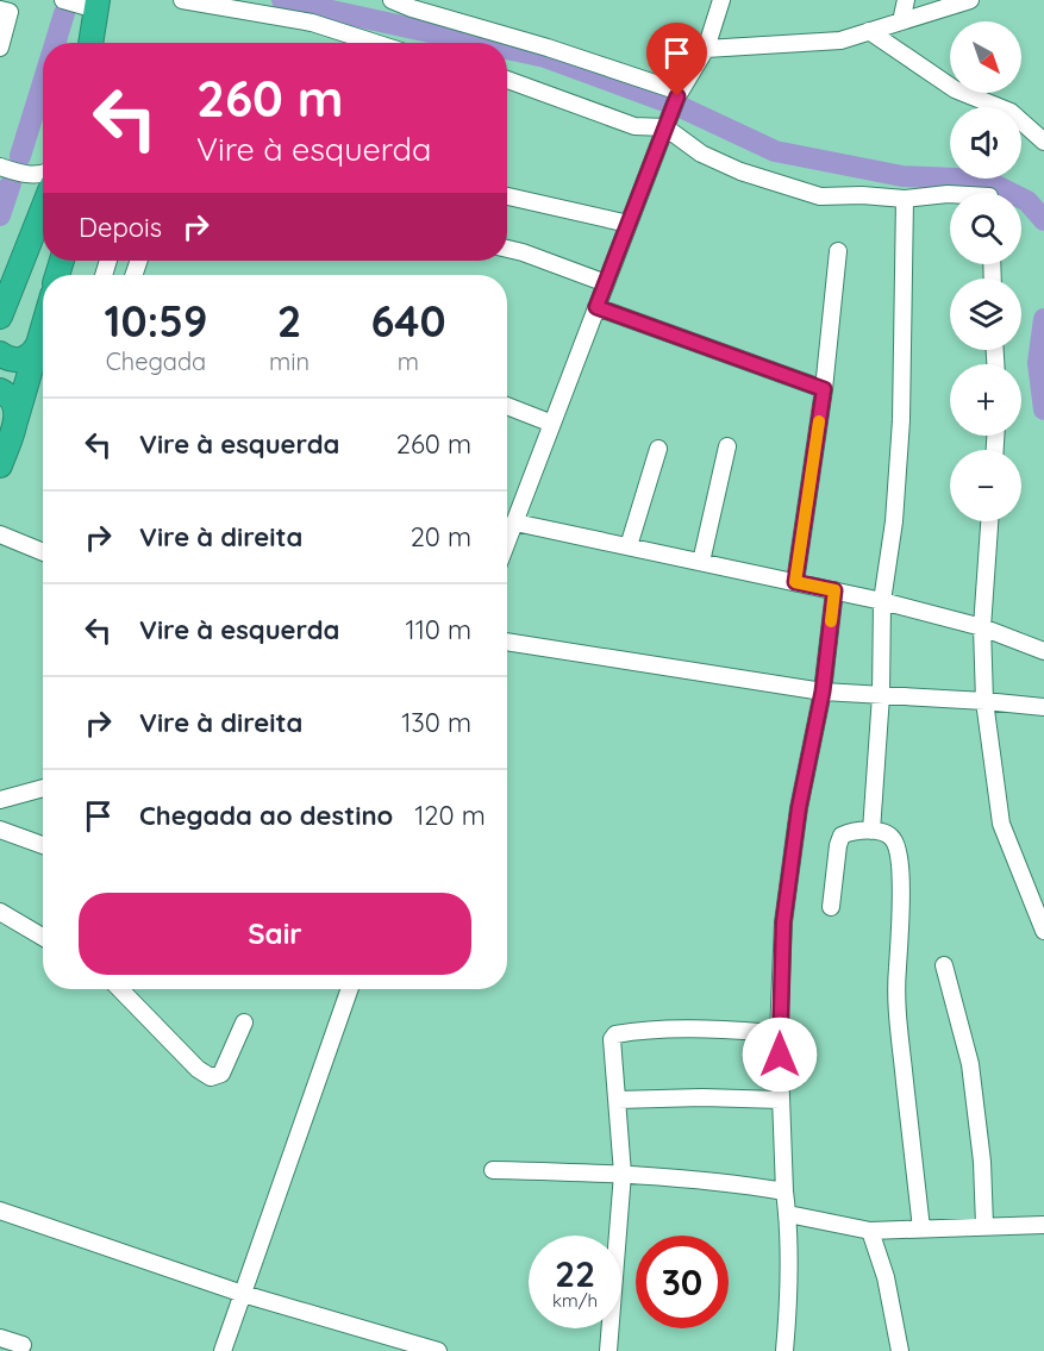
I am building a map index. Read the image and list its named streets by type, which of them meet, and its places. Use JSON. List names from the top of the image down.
{
  "north": "bottom right",
  "page": {
    "map_buttons": ["+", "−"],
    "turn": ["260 m", "Vire à esquerda"],
    "then": "Depois",
    "eta": [
      "10:59",
      "Chegada",
      "2",
      "min",
      "640",
      "m"
    ],
    "list": [
      {
        "name": "Vire à esquerda",
        "value": "260 m"
      },
      {
        "name": "Vire à direita",
        "value": "20 m"
      },
      {
        "name": "Vire à esquerda",
        "value": "110 m"
      },
      {
        "name": "Vire à direita",
        "value": "130 m"
      },
      {
        "name": "Chegada ao destino",
        "value": "120 m"
      }
    ],
    "buttons": "Sair",
    "speed": "22 km/h",
    "limit": "30"
  }
}
